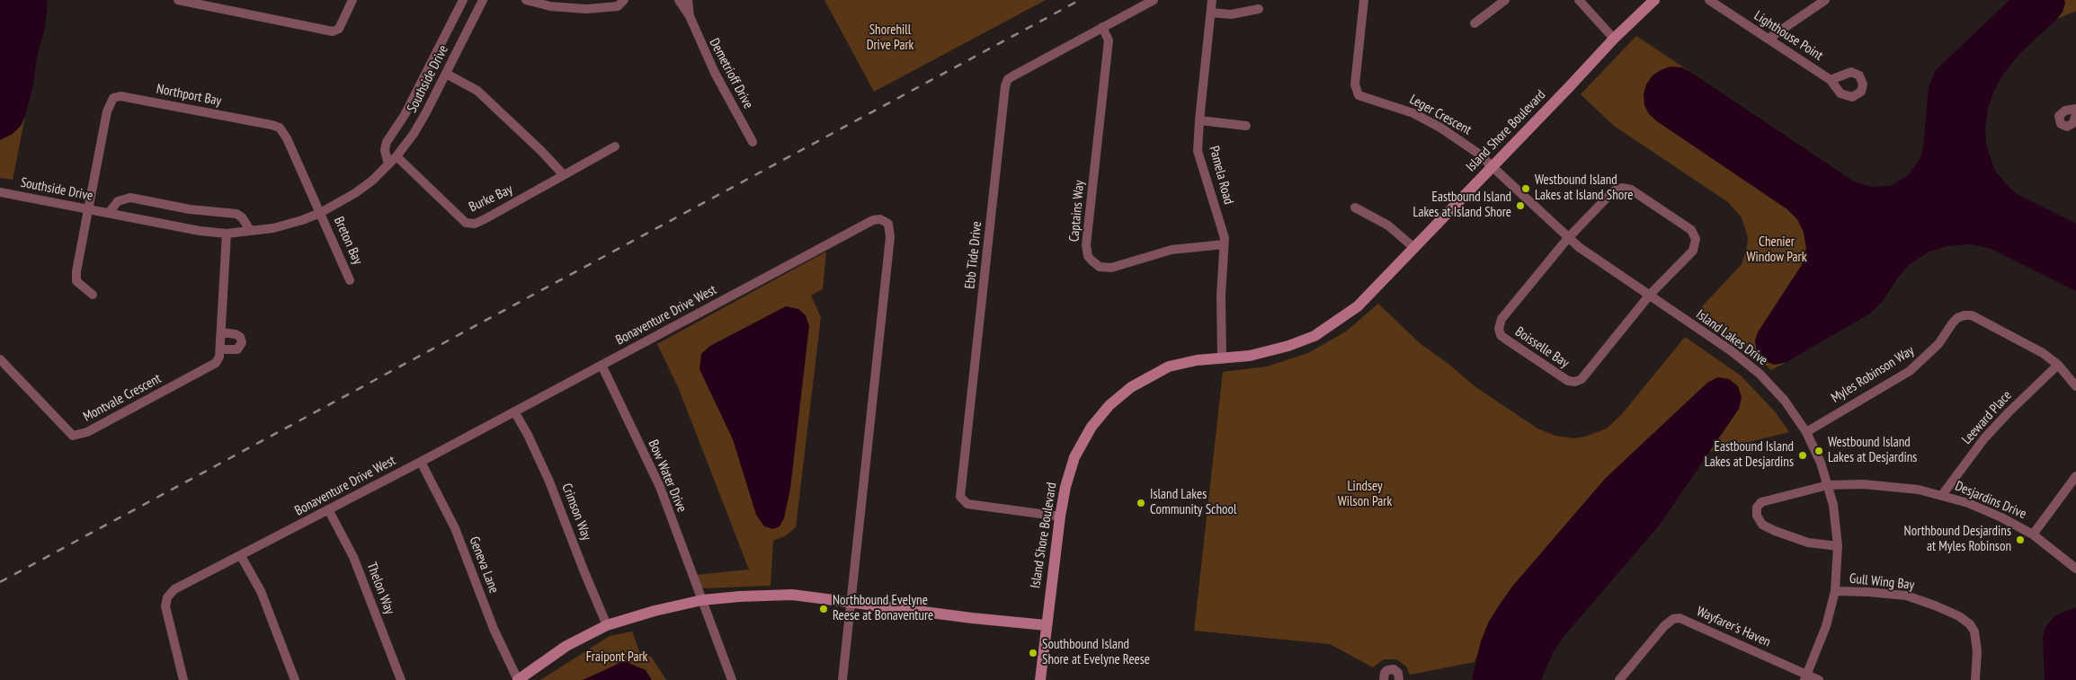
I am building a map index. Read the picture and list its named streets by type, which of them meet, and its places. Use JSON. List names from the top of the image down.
{
  "streets": {
    "street": [
      "Lighthouse Point",
      "Demetrioff Drive",
      "Southside Drive",
      "Northport Bay",
      "Leger Crescent",
      "Island Shore Boulevard",
      "Pamela Road",
      "Burke Bay",
      "Captains Way",
      "Breton Bay",
      "Ebb Tide Drive",
      "Bonaventure Drive West",
      "Island Lakes Drive",
      "Boisselle Bay",
      "Myles Robinson Way",
      "Montvale Crescent",
      "Leeward Place",
      "Bow Water Drive",
      "Desjardins Drive",
      "Crimson Way",
      "Geneva Lane",
      "Gull Wing Bay",
      "Thelon Way",
      "Wayfarer's Haven"
    ]
  },
  "crossings": [
    ["Southside Drive", "Northport Bay"],
    ["Southside Drive", "Burke Bay"],
    ["Southside Drive", "Breton Bay"],
    ["Northport Bay", "Breton Bay"],
    ["Leger Crescent", "Island Shore Boulevard"],
    ["Leger Crescent", "Island Lakes Drive"],
    ["Island Shore Boulevard", "Pamela Road"],
    ["Island Shore Boulevard", "Ebb Tide Drive"],
    ["Island Shore Boulevard", "Island Lakes Drive"],
    ["Pamela Road", "Captains Way"],
    ["Captains Way", "Ebb Tide Drive"],
    ["Bonaventure Drive West", "Bow Water Drive"],
    ["Bonaventure Drive West", "Crimson Way"],
    ["Bonaventure Drive West", "Geneva Lane"],
    ["Bonaventure Drive West", "Thelon Way"],
    ["Island Lakes Drive", "Boisselle Bay"],
    ["Island Lakes Drive", "Myles Robinson Way"],
    ["Island Lakes Drive", "Desjardins Drive"],
    ["Island Lakes Drive", "Gull Wing Bay"],
    ["Island Lakes Drive", "Wayfarer's Haven"],
    ["Myles Robinson Way", "Leeward Place"],
    ["Leeward Place", "Desjardins Drive"]
  ],
  "parks": [
    "Shorehill Drive Park",
    "Chenier Window Park",
    "Lindsey Wilson Park",
    "Fraipont Park"
  ],
  "places": [
    "Westbound Island Lakes at Island Shore",
    "Eastbound Island Lakes at Island Shore",
    "Westbound Island Lakes at Desjardins",
    "Eastbound Island Lakes at Desjardins",
    "Island Lakes Community School",
    "Northbound Desjardins at Myles Robinson",
    "Northbound Evelyne Reese at Bonaventure",
    "Southbound Island Shore at Evelyne Reese"
  ]
}
